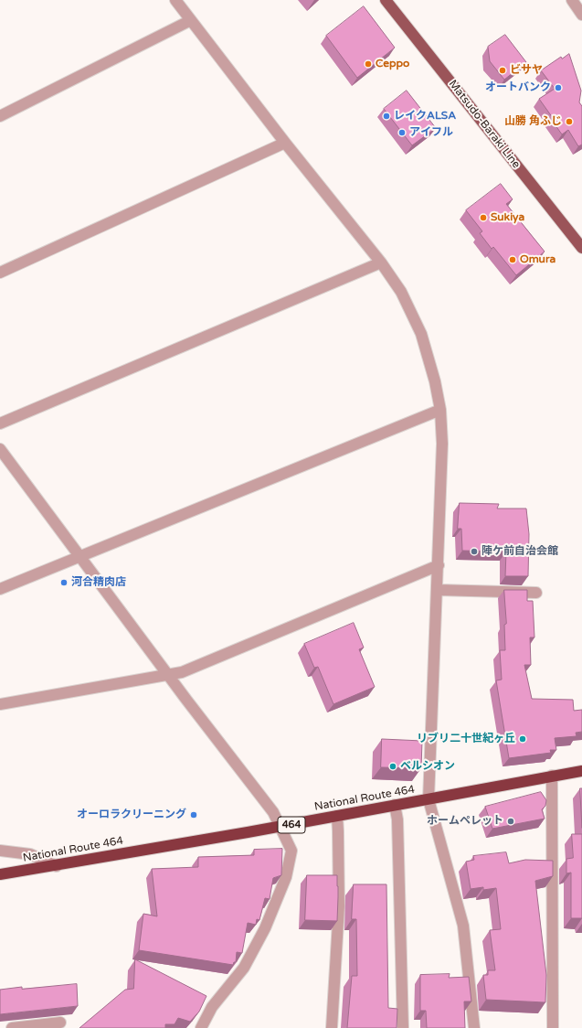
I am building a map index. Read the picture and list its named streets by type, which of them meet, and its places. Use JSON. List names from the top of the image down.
{
  "streets": {
    "highway": ["National Route 464", "464"],
    "main road": ["Matsudo-Baraki Line"]
  },
  "places": [
    "Ceppo",
    "ビサヤ",
    "オートバンク",
    "レイクALSA",
    "山勝 角ふじ",
    "アイフル",
    "Sukiya",
    "Omura",
    "陣ケ前自治会館",
    "河合精肉店",
    "リブリ二十世紀ヶ丘",
    "ベルシオン",
    "オーロラクリーニング",
    "ホームペレット"
  ]
}
